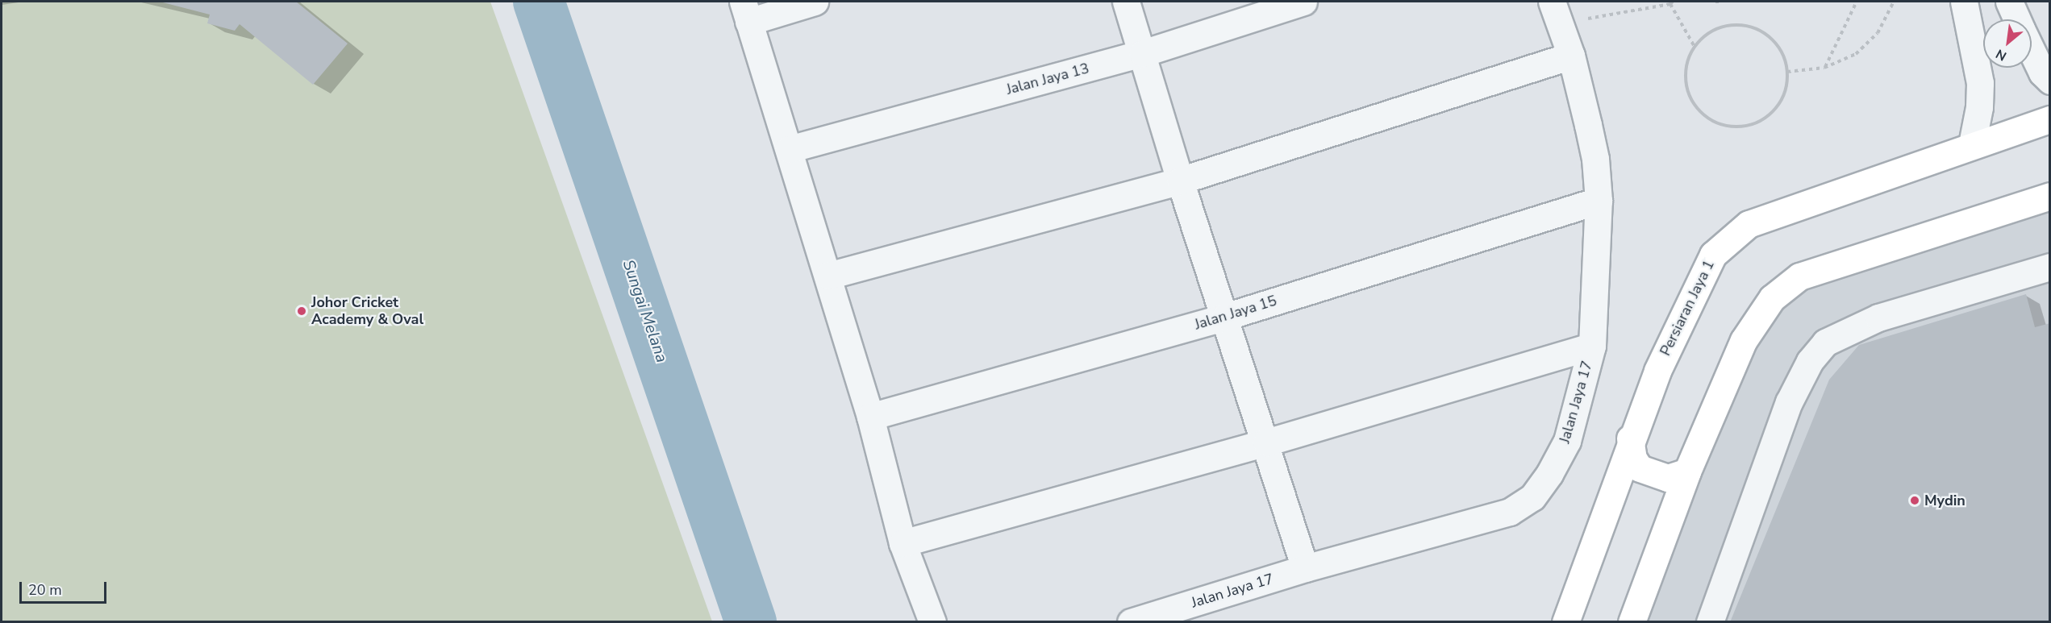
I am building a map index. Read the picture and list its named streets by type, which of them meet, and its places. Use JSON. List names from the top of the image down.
{
  "streets": {
    "main road": ["Persiaran Jaya 1"],
    "street": ["Jalan Jaya 13", "Jalan Jaya 15", "Jalan Jaya 17"]
  },
  "crossings": [
    ["Jalan Jaya 15", "Jalan Jaya 17"]
  ],
  "water": ["Sungai Melana"],
  "places": ["Johor Cricket Academy & Oval", "Mydin"],
  "scale_bar": "20 m",
  "north": "bottom left"
}
